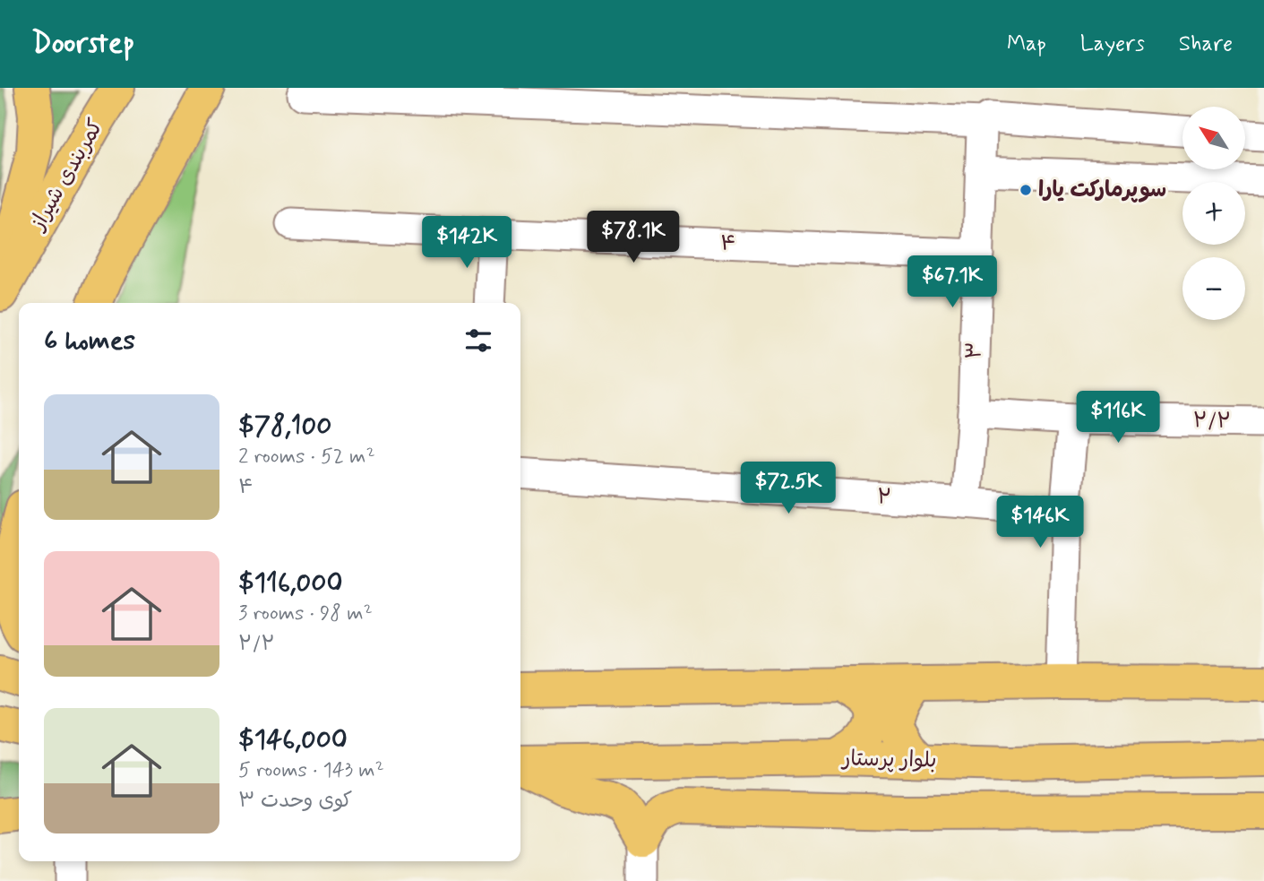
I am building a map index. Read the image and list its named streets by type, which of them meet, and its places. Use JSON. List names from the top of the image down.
{
  "streets": {
    "main road": ["کمربندی شیراز", "بلوار پرستار"],
    "street": [
      "۴",
      "۳",
      "۲/۲",
      "۲"
    ]
  },
  "crossings": [
    ["۴", "۳"],
    ["۳", "۲/۲"],
    ["۳", "۲"]
  ],
  "places": ["سوپرمارکت یارا"],
  "north": "top left",
  "page": {
    "header": "Doorstep",
    "nav": ["Map", "Layers", "Share"],
    "map_buttons": ["+", "−"],
    "price": [
      "$78.1K",
      "$142K",
      "$67.1K",
      "$116K",
      "$72.5K",
      "$146K"
    ],
    "heading": "6 homes",
    "list": [
      {
        "name": "$78,100",
        "note": "2 rooms · 52 m² · ۴"
      },
      {
        "name": "$116,000",
        "note": "3 rooms · 98 m² · ۲/۲"
      },
      {
        "name": "$146,000",
        "note": "5 rooms · 143 m² · کوی وحدت ۳"
      }
    ]
  }
}
